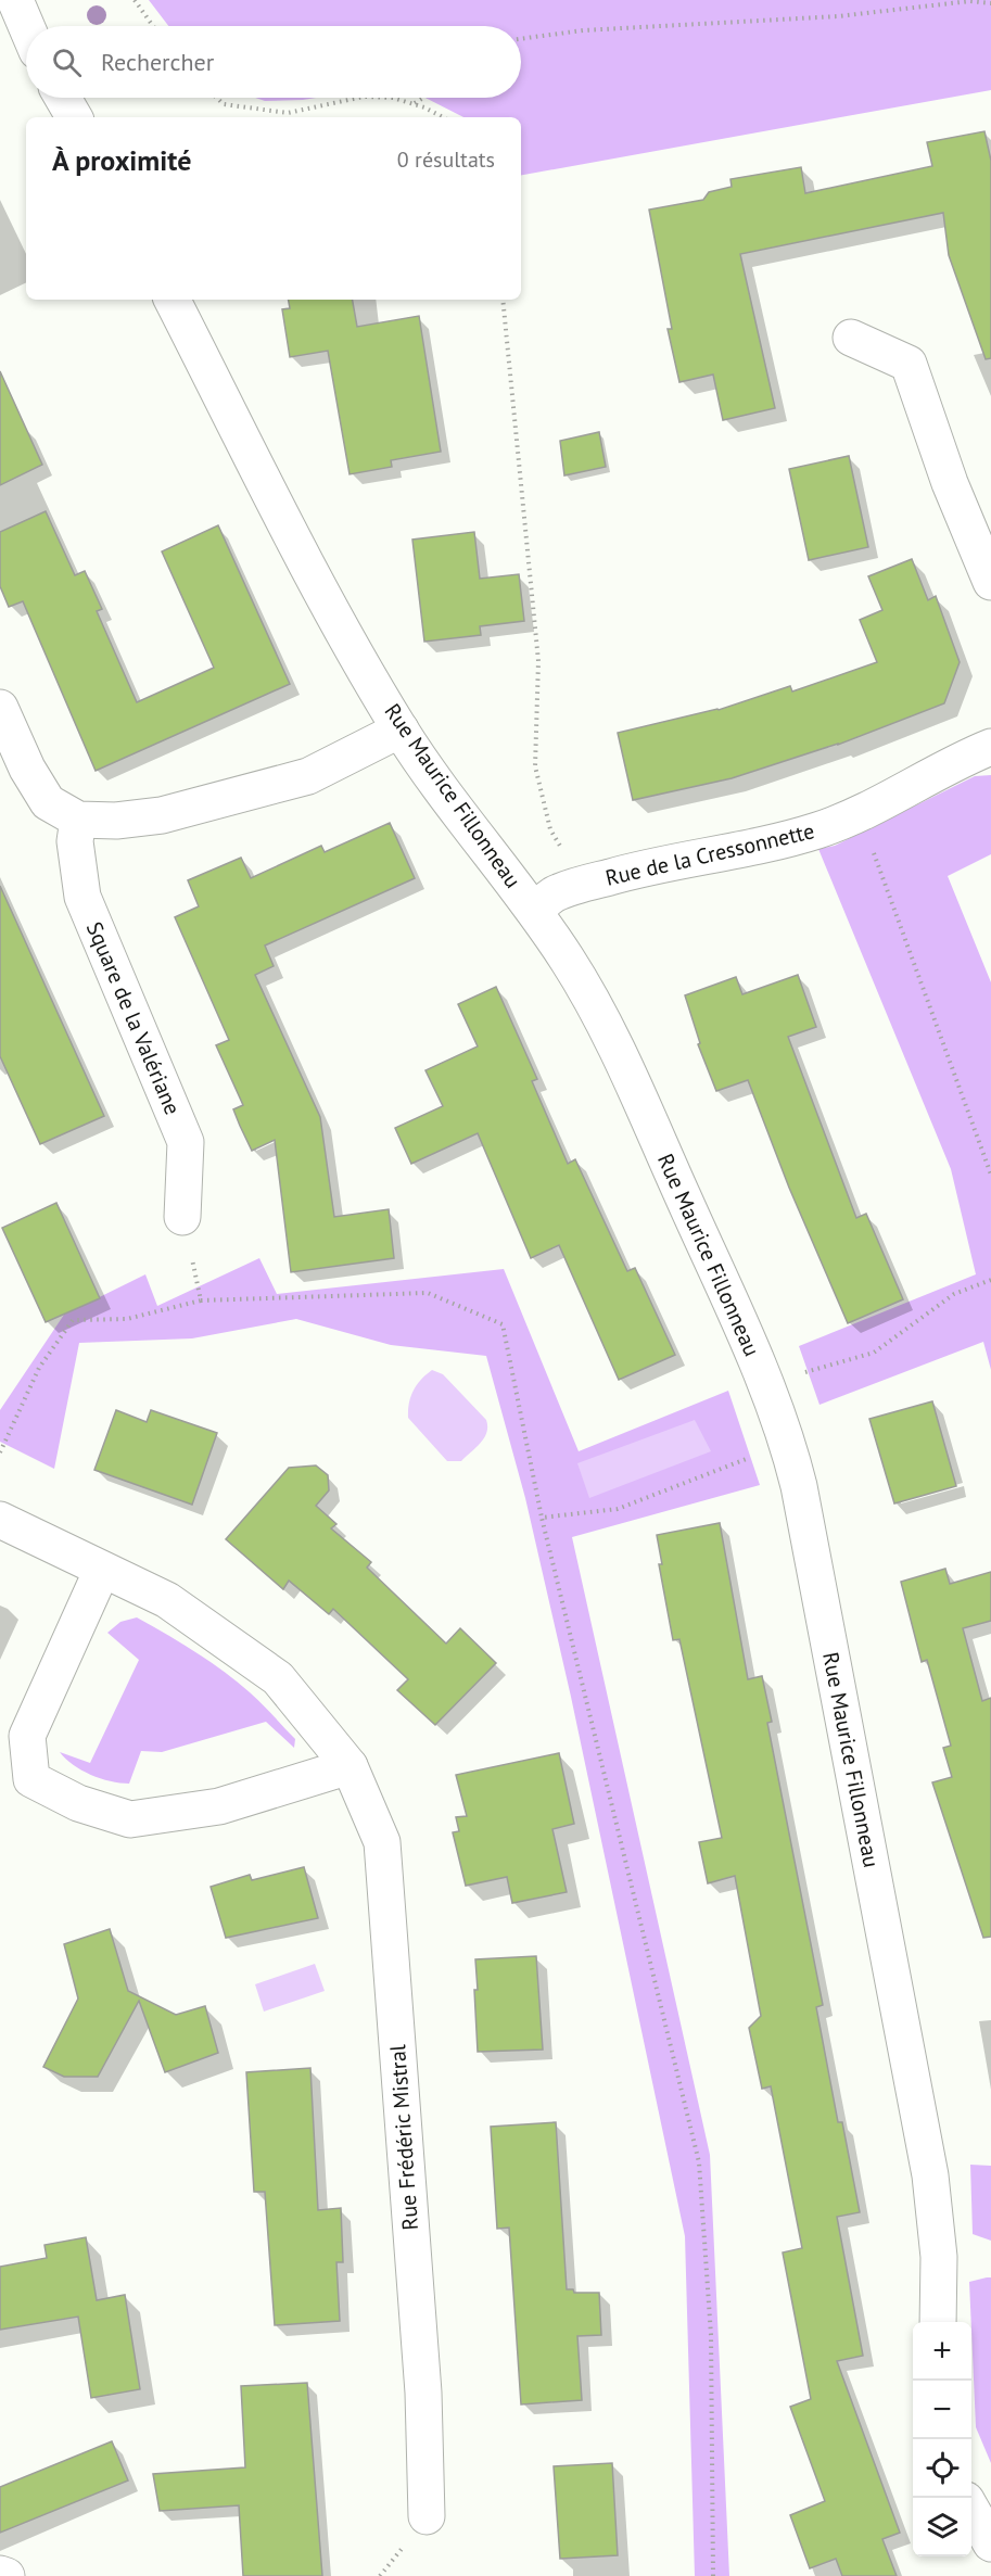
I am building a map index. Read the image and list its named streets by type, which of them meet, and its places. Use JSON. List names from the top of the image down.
{
  "streets": {
    "street": [
      "Rue Maurice Fillonneau",
      "Rue de la Cressonnette",
      "Square de la Valériane",
      "Rue Frédéric Mistral"
    ]
  },
  "crossings": [
    ["Rue Maurice Fillonneau", "Rue de la Cressonnette"]
  ],
  "page": {
    "search": "Rechercher",
    "heading": ["À proximité", "0 résultats"],
    "map_buttons": ["+", "−"]
  }
}
